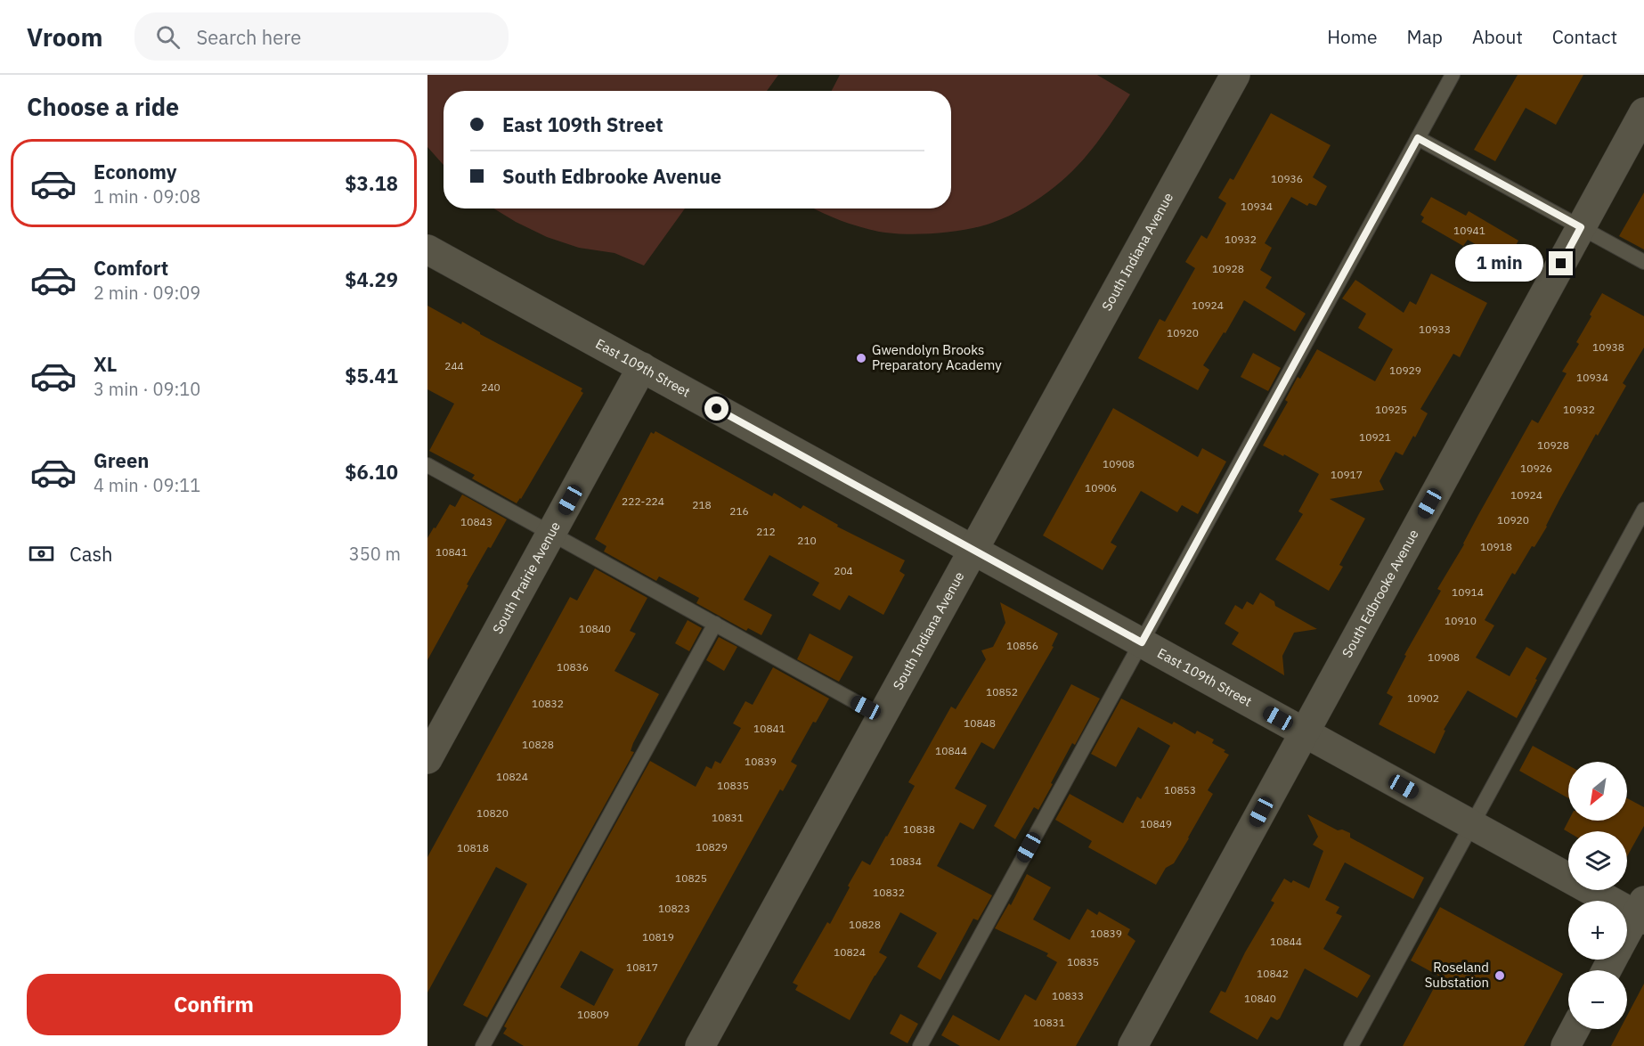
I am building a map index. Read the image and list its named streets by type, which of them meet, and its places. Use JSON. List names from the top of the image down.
{
  "streets": {
    "street": [
      "South Indiana Avenue",
      "East 109th Street",
      "South Prairie Avenue",
      "South Edbrooke Avenue"
    ]
  },
  "crossings": [
    ["South Indiana Avenue", "East 109th Street"],
    ["East 109th Street", "South Prairie Avenue"],
    ["East 109th Street", "South Edbrooke Avenue"]
  ],
  "places": ["Gwendolyn Brooks Preparatory Academy", "Roseland Substation"],
  "house_numbers": [
    "10936",
    "10934",
    "10941",
    "10932",
    "10928",
    "10924",
    "10933",
    "10920",
    "10938",
    "244",
    "10929",
    "10934",
    "240",
    "10925",
    "10932",
    "10921",
    "10928",
    "10908",
    "10926",
    "10917",
    "10906",
    "10924",
    "222-224",
    "218",
    "216",
    "10920",
    "10843",
    "212",
    "210",
    "10918",
    "10841",
    "204",
    "10914",
    "10910",
    "10840",
    "10856",
    "10908",
    "10836",
    "10852",
    "10902",
    "10832",
    "10848",
    "10841",
    "10828",
    "10844",
    "10839",
    "10824",
    "10835",
    "10853",
    "10820",
    "10831",
    "10849",
    "10838",
    "10829",
    "10818",
    "10834",
    "10825",
    "10832",
    "10823",
    "10828",
    "10839",
    "10819",
    "10844",
    "10824",
    "10835",
    "10817",
    "10842",
    "10833",
    "10840",
    "10809",
    "10831"
  ],
  "north": "bottom left",
  "page": {
    "header": "Vroom",
    "search": "Search here",
    "nav": [
      "Home",
      "Map",
      "About",
      "Contact"
    ],
    "heading": "Choose a ride",
    "banner": ["East 109th Street", "South Edbrooke Avenue"],
    "list": [
      {
        "name": "Economy",
        "note": "1 min · 09:08",
        "value": "$3.18"
      },
      {
        "name": "Comfort",
        "note": "2 min · 09:09",
        "value": "$4.29"
      },
      {
        "name": "XL",
        "note": "3 min · 09:10",
        "value": "$5.41"
      },
      {
        "name": "Green",
        "note": "4 min · 09:11",
        "value": "$6.10"
      }
    ],
    "bubble": "1 min",
    "pay": ["Cash", "350 m"],
    "map_buttons": ["+", "−"],
    "buttons": "Confirm"
  }
}
